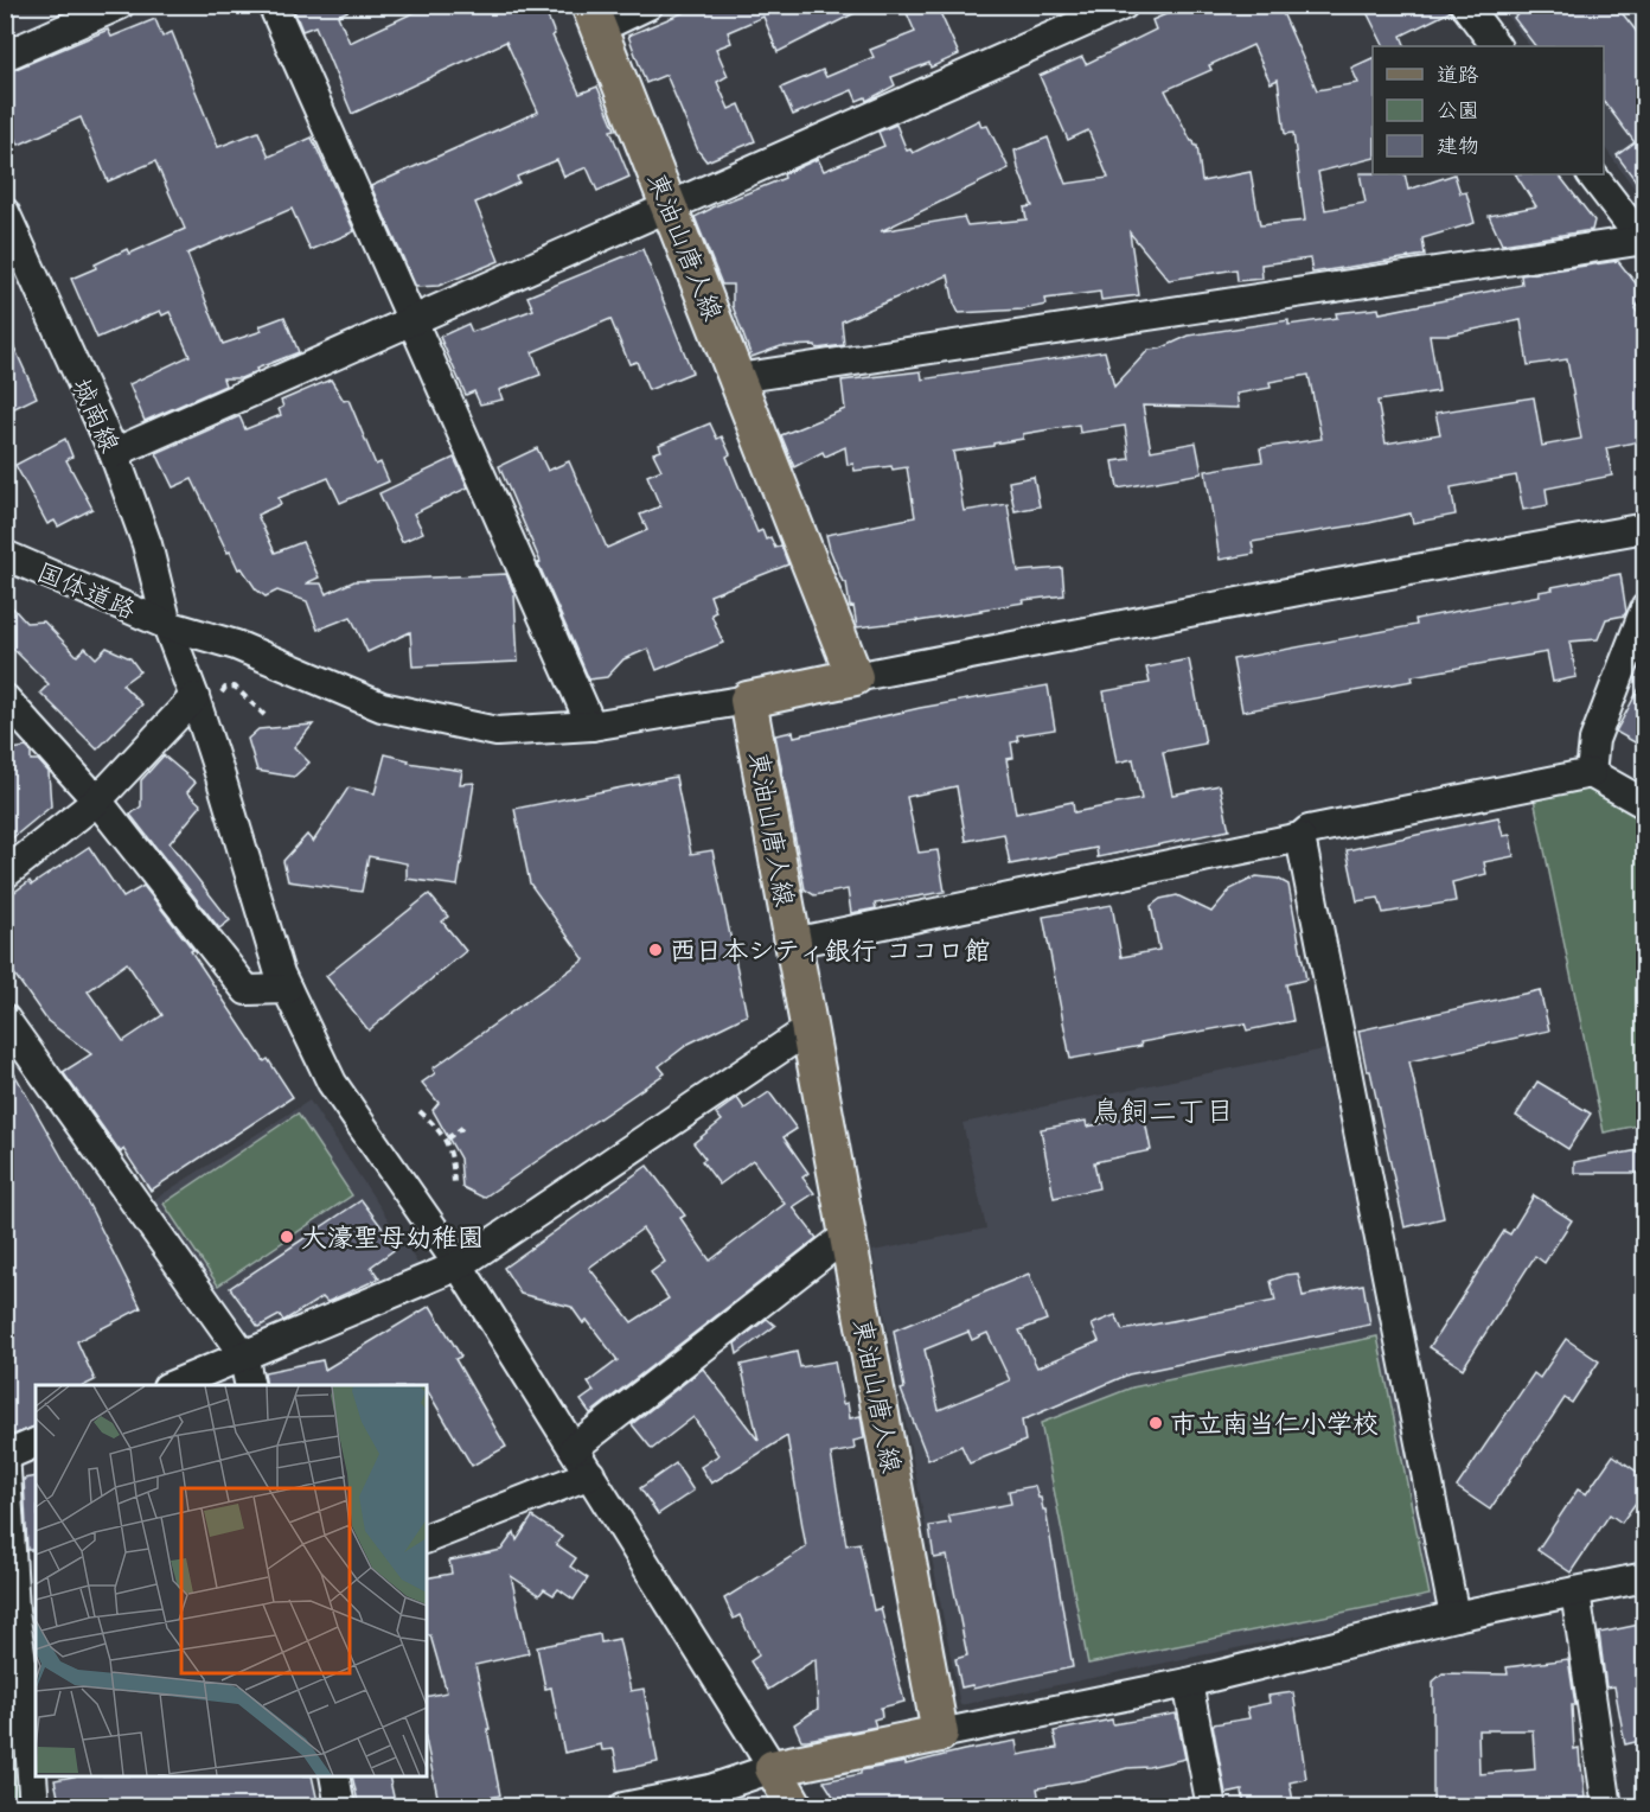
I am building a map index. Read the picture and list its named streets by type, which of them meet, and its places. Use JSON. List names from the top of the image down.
{
  "streets": {
    "main road": ["東油山唐人線"],
    "street": ["城南線", "国体道路"]
  },
  "crossings": [
    ["東油山唐人線", "国体道路"],
    ["城南線", "国体道路"]
  ],
  "districts": ["鳥飼二丁目"],
  "places": ["西日本シティ銀行 ココロ館", "大濠聖母幼稚園", "市立南当仁小学校"],
  "legend": ["道路", "公園", "建物"]
}
